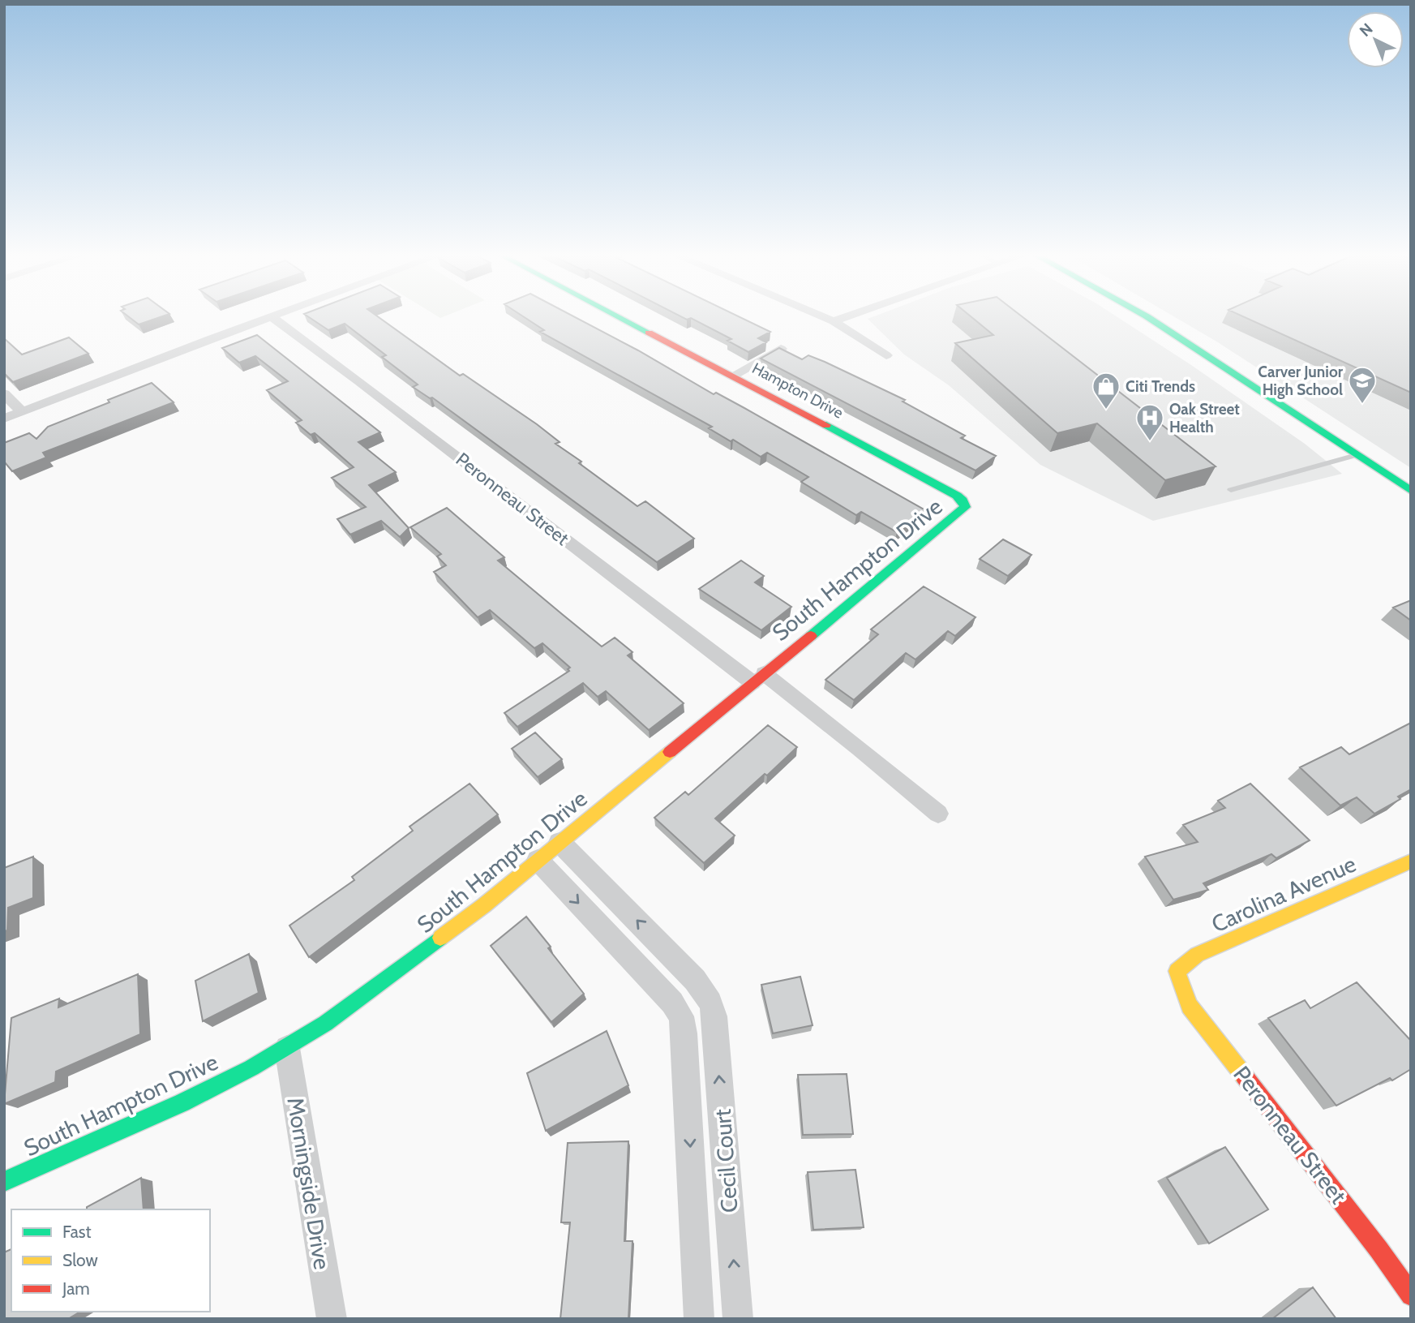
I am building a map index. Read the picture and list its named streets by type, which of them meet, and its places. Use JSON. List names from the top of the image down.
{
  "streets": {
    "street": [
      "Hampton Drive",
      "Peronneau Street",
      "South Hampton Drive",
      "Carolina Avenue",
      "Cecil Court",
      "Morningside Drive"
    ]
  },
  "crossings": [
    ["Hampton Drive", "South Hampton Drive"],
    ["Peronneau Street", "South Hampton Drive"],
    ["Peronneau Street", "Carolina Avenue"],
    ["South Hampton Drive", "Cecil Court"],
    ["South Hampton Drive", "Morningside Drive"]
  ],
  "places": {
    "school or university": ["Carver Junior High School"],
    "shop": ["Citi Trends"],
    "hospital": ["Oak Street Health"]
  },
  "legend": ["Fast", "Slow", "Jam"],
  "north": "top left"
}
